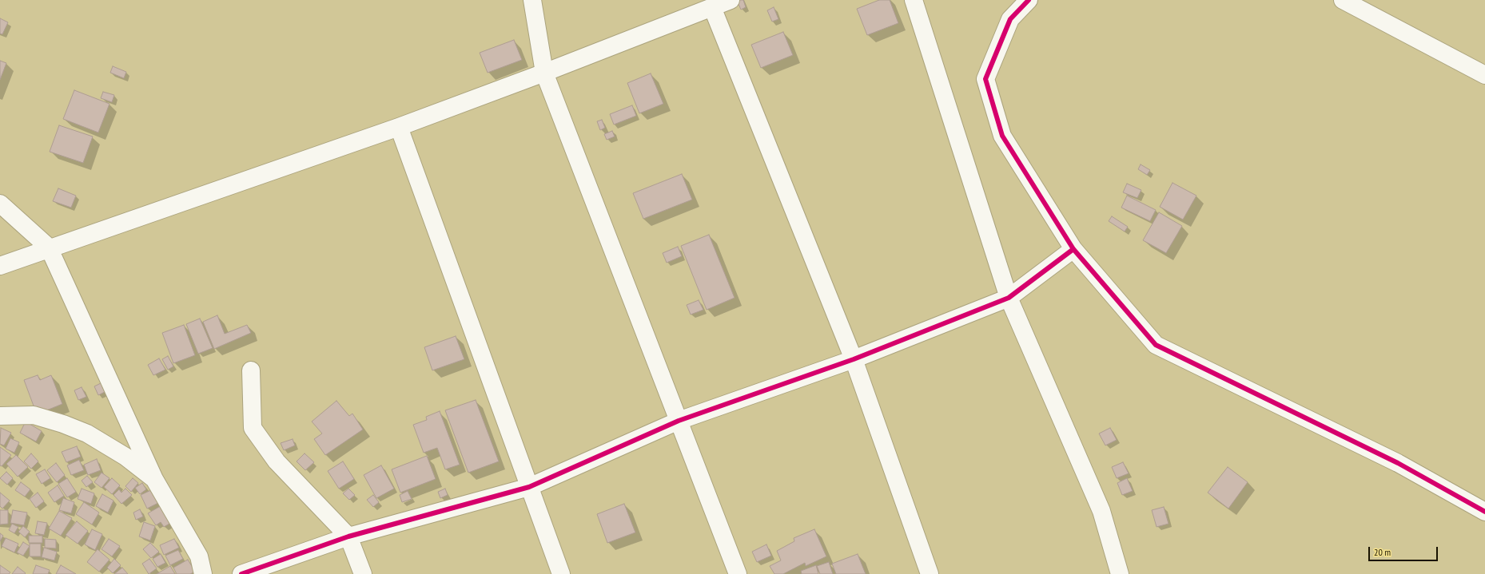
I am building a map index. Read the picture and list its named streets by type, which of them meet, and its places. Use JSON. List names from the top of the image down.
{
  "scale_bar": "20 m"
}
